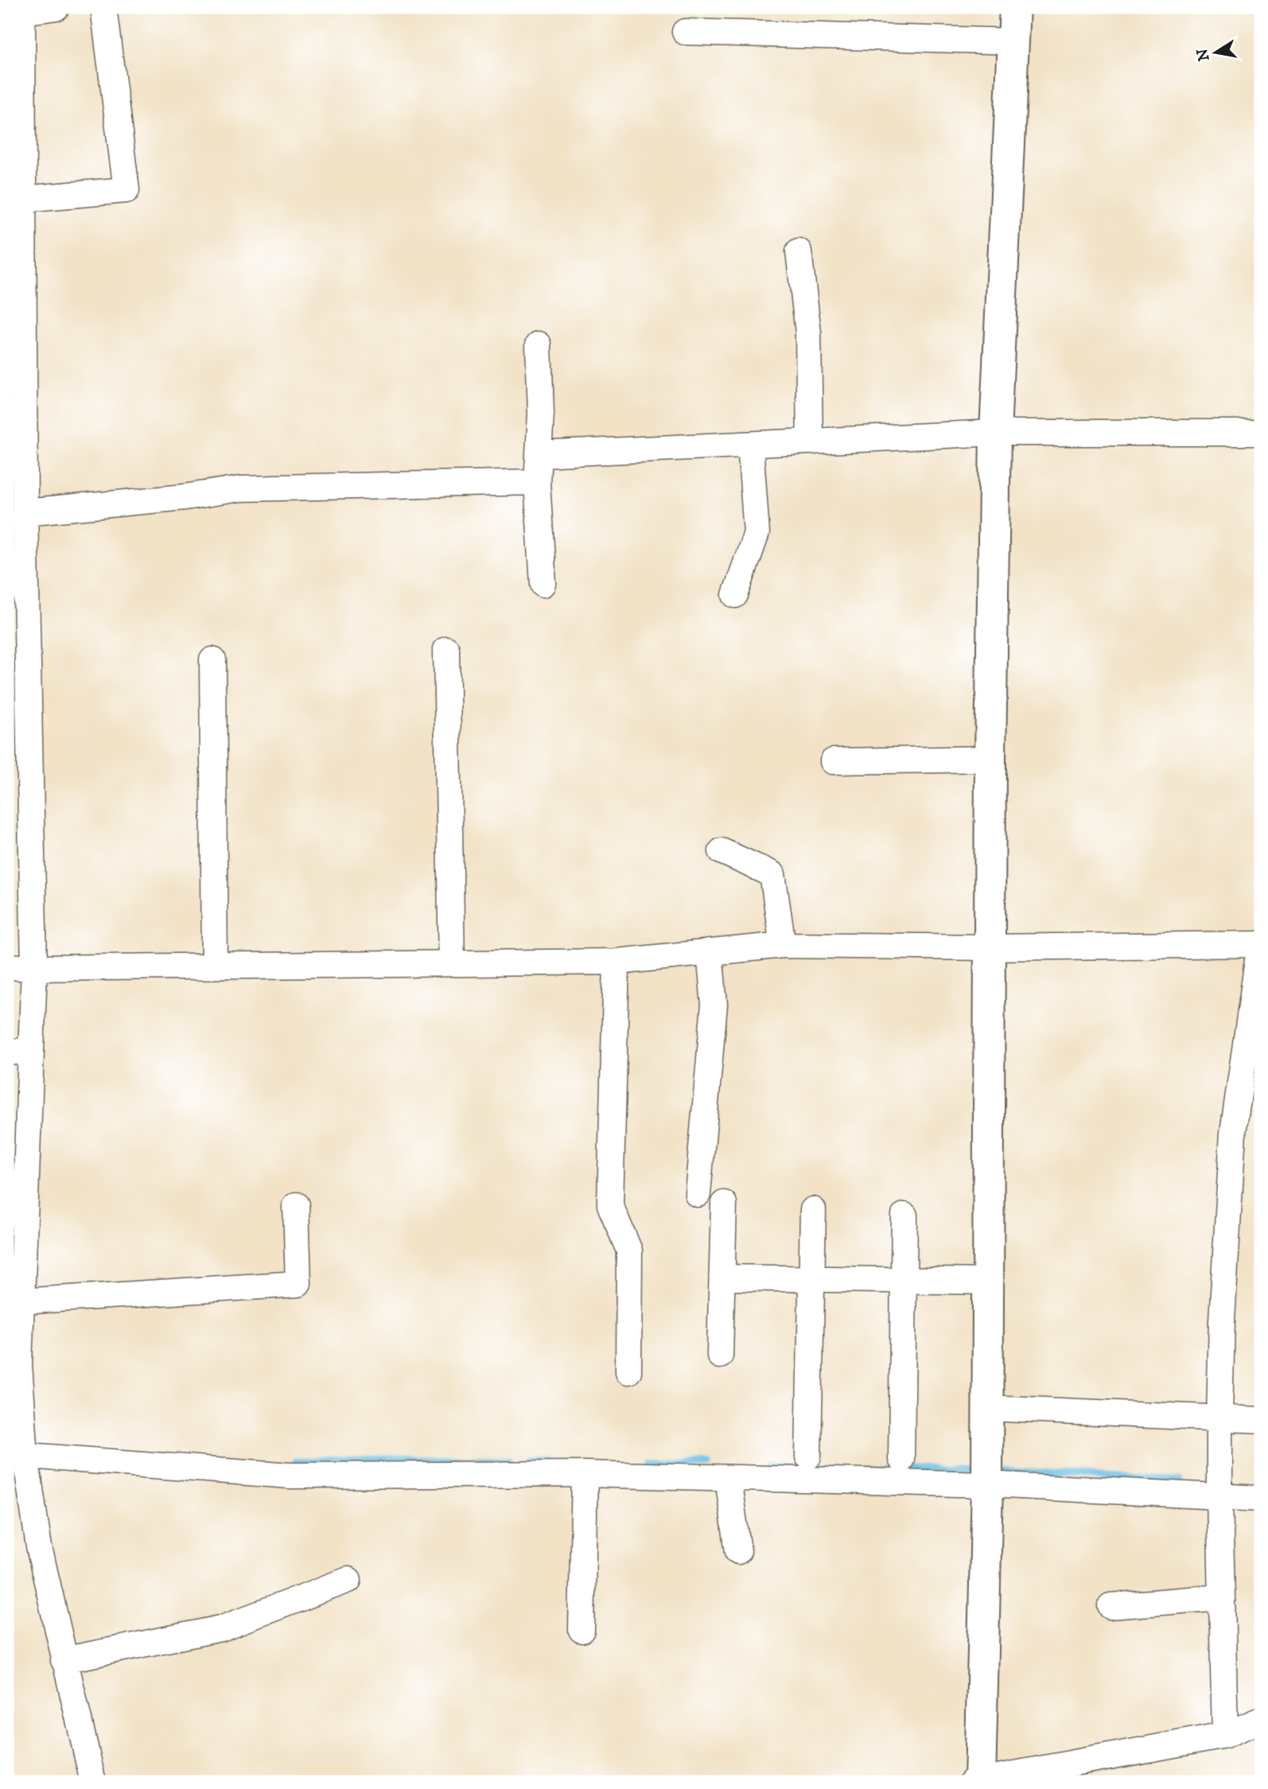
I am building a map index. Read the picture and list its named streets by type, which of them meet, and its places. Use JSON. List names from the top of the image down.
{
  "north": "left"
}
